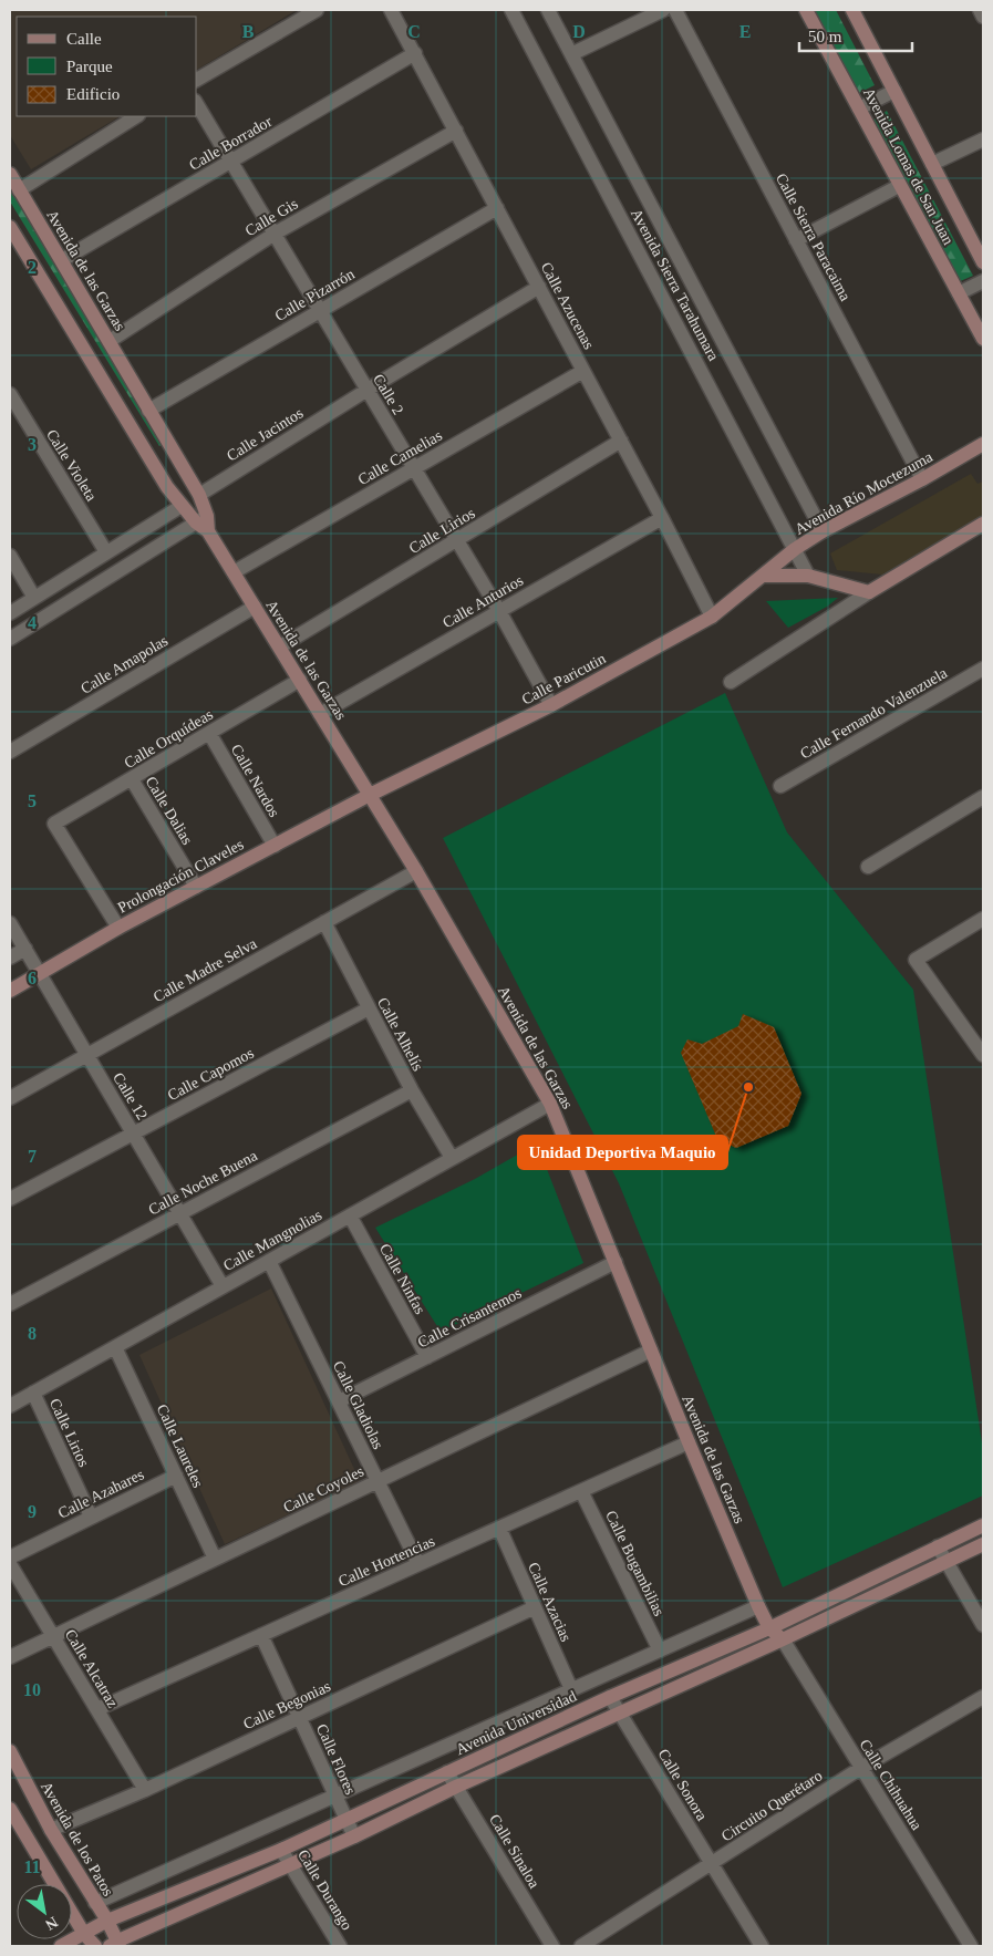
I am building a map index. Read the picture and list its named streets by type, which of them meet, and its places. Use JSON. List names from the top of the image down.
{
  "streets": {
    "street": [
      "Calle Borrador",
      "Avenida Lomas de San Juan",
      "Calle Gis",
      "Calle Sierra Paracaima",
      "Avenida de las Garzas",
      "Avenida Sierra Tarahumara",
      "Calle Pizarrón",
      "Calle Azucenas",
      "Calle 2",
      "Calle Jacintos",
      "Calle Camelias",
      "Calle Violeta",
      "Avenida Río Moctezuma",
      "Calle Lirios",
      "Calle Anturios",
      "Calle Amapolas",
      "Calle Paricutin",
      "Calle Fernando Valenzuela",
      "Calle Orquídeas",
      "Calle Nardos",
      "Calle Dalias",
      "Prolongación Claveles",
      "Calle Madre Selva",
      "Calle Alhelís",
      "Calle Capomos",
      "Calle 12",
      "Calle Noche Buena",
      "Calle Mangnolias",
      "Calle Ninfas",
      "Calle Crisantemos",
      "Calle Gladiolas",
      "Calle Laureles",
      "Calle Coyoles",
      "Calle Azahares",
      "Calle Hortencias",
      "Calle Bugambilias",
      "Calle Azacias",
      "Calle Alcatraz",
      "Calle Begonias",
      "Avenida Universidad",
      "Calle Flores",
      "Calle Sonora",
      "Calle Chihuahua",
      "Circuito Querétaro",
      "Avenida de los Patos",
      "Calle Sinaloa",
      "Calle Durango"
    ]
  },
  "crossings": [
    ["Calle Borrador", "Avenida de las Garzas"],
    ["Calle Borrador", "Calle Azucenas"],
    ["Calle Borrador", "Calle 2"],
    ["Calle Gis", "Avenida de las Garzas"],
    ["Calle Gis", "Calle Azucenas"],
    ["Calle Gis", "Calle 2"],
    ["Calle Sierra Paracaima", "Avenida Río Moctezuma"],
    ["Avenida de las Garzas", "Calle Pizarrón"],
    ["Avenida de las Garzas", "Calle Jacintos"],
    ["Avenida de las Garzas", "Calle Camelias"],
    ["Avenida de las Garzas", "Calle Lirios"],
    ["Avenida de las Garzas", "Calle Anturios"],
    ["Avenida de las Garzas", "Calle Amapolas"],
    ["Avenida de las Garzas", "Calle Paricutin"],
    ["Avenida de las Garzas", "Calle Orquídeas"],
    ["Avenida de las Garzas", "Prolongación Claveles"],
    ["Avenida de las Garzas", "Calle Madre Selva"],
    ["Avenida de las Garzas", "Calle Mangnolias"],
    ["Avenida de las Garzas", "Calle Crisantemos"],
    ["Avenida de las Garzas", "Calle Coyoles"],
    ["Avenida de las Garzas", "Calle Hortencias"],
    ["Avenida de las Garzas", "Avenida Universidad"],
    ["Avenida de las Garzas", "Calle Chihuahua"],
    ["Avenida Sierra Tarahumara", "Avenida Río Moctezuma"],
    ["Calle Pizarrón", "Calle Azucenas"],
    ["Calle Pizarrón", "Calle 2"],
    ["Calle Azucenas", "Calle Jacintos"],
    ["Calle Azucenas", "Calle Camelias"],
    ["Calle Azucenas", "Calle Lirios"],
    ["Calle Azucenas", "Calle Anturios"],
    ["Calle Azucenas", "Calle Paricutin"],
    ["Calle 2", "Calle Jacintos"],
    ["Calle 2", "Calle Camelias"],
    ["Calle 2", "Calle Lirios"],
    ["Calle 2", "Calle Anturios"],
    ["Calle 2", "Calle Paricutin"],
    ["Calle Jacintos", "Calle Violeta"],
    ["Avenida Río Moctezuma", "Calle Paricutin"],
    ["Calle Lirios", "Calle Mangnolias"],
    ["Calle Lirios", "Calle Azahares"],
    ["Calle Paricutin", "Prolongación Claveles"],
    ["Calle Orquídeas", "Calle Nardos"],
    ["Calle Orquídeas", "Calle Dalias"],
    ["Calle Orquídeas", "Prolongación Claveles"],
    ["Calle Nardos", "Prolongación Claveles"],
    ["Calle Dalias", "Prolongación Claveles"],
    ["Prolongación Claveles", "Calle 12"],
    ["Calle Madre Selva", "Calle Alhelís"],
    ["Calle Madre Selva", "Calle 12"],
    ["Calle Alhelís", "Calle Capomos"],
    ["Calle Alhelís", "Calle Noche Buena"],
    ["Calle Alhelís", "Calle Mangnolias"],
    ["Calle Capomos", "Calle 12"],
    ["Calle 12", "Calle Noche Buena"],
    ["Calle 12", "Calle Mangnolias"],
    ["Calle Mangnolias", "Calle Ninfas"],
    ["Calle Mangnolias", "Calle Gladiolas"],
    ["Calle Mangnolias", "Calle Laureles"],
    ["Calle Ninfas", "Calle Crisantemos"],
    ["Calle Crisantemos", "Calle Gladiolas"],
    ["Calle Gladiolas", "Calle Coyoles"],
    ["Calle Gladiolas", "Calle Hortencias"],
    ["Calle Laureles", "Calle Coyoles"],
    ["Calle Laureles", "Calle Azahares"],
    ["Calle Coyoles", "Calle Alcatraz"],
    ["Calle Hortencias", "Calle Bugambilias"],
    ["Calle Hortencias", "Calle Azacias"],
    ["Calle Hortencias", "Calle Alcatraz"],
    ["Calle Hortencias", "Calle Flores"],
    ["Calle Azacias", "Calle Begonias"],
    ["Calle Alcatraz", "Calle Begonias"],
    ["Calle Begonias", "Calle Flores"],
    ["Calle Begonias", "Avenida de los Patos"],
    ["Avenida Universidad", "Calle Flores"],
    ["Avenida Universidad", "Calle Sonora"],
    ["Avenida Universidad", "Avenida de los Patos"],
    ["Avenida Universidad", "Calle Sinaloa"],
    ["Avenida Universidad", "Calle Durango"],
    ["Calle Sonora", "Circuito Querétaro"],
    ["Calle Chihuahua", "Circuito Querétaro"]
  ],
  "places": ["Unidad Deportiva Maquio"],
  "legend": ["Calle", "Parque", "Edificio"],
  "scale_bar": "50 m",
  "north": "bottom right",
  "grid": {
    "columns": [
      "B",
      "C",
      "D",
      "E"
    ],
    "rows": [
      "2",
      "3",
      "4",
      "5",
      "6",
      "7",
      "8",
      "9",
      "10",
      "11"
    ]
  }
}
